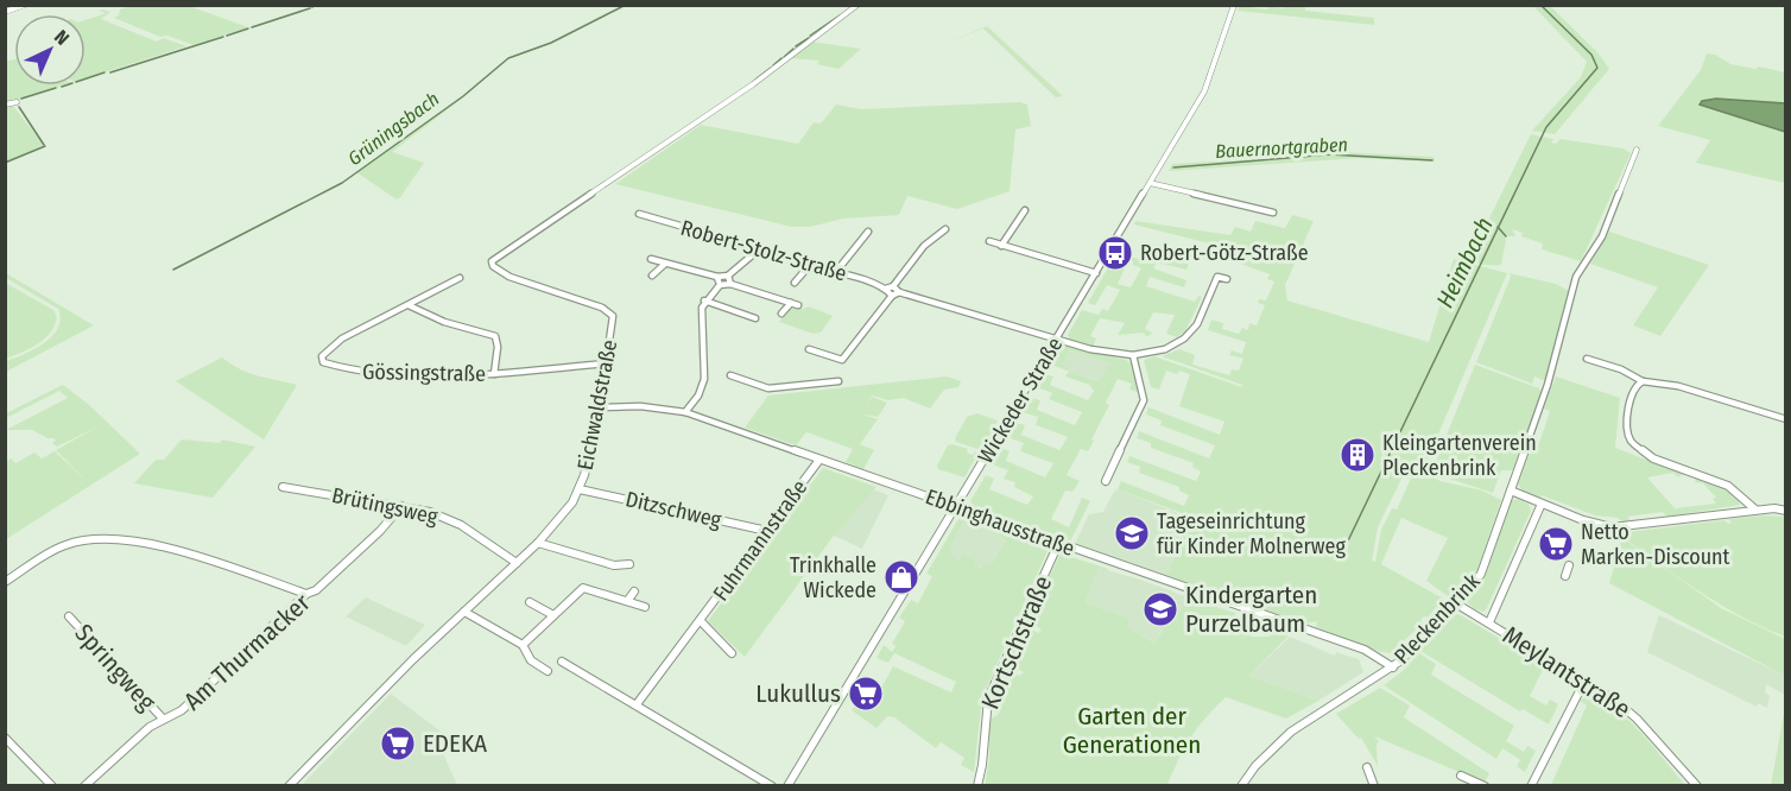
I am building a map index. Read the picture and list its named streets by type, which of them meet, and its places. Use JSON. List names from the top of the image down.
{
  "streets": {
    "street": [
      "Robert-Stolz-Straße",
      "Gössingstraße",
      "Wickeder Straße",
      "Eichwaldstraße",
      "Brütingsweg",
      "Ditzschweg",
      "Ebbinghausstraße",
      "Fuhrmannstraße",
      "Pleckenbrink",
      "Kortschstraße",
      "Am Thurmacker",
      "Springweg",
      "Meylantstraße"
    ]
  },
  "crossings": [
    ["Gössingstraße", "Eichwaldstraße"],
    ["Wickeder Straße", "Ebbinghausstraße"],
    ["Eichwaldstraße", "Brütingsweg"],
    ["Eichwaldstraße", "Ditzschweg"],
    ["Eichwaldstraße", "Ebbinghausstraße"],
    ["Brütingsweg", "Am Thurmacker"],
    ["Ditzschweg", "Fuhrmannstraße"],
    ["Ebbinghausstraße", "Fuhrmannstraße"],
    ["Ebbinghausstraße", "Pleckenbrink"],
    ["Ebbinghausstraße", "Kortschstraße"],
    ["Pleckenbrink", "Meylantstraße"],
    ["Am Thurmacker", "Springweg"]
  ],
  "water": ["Grüningsbach", "Bauernortgraben", "Heimbach"],
  "parks": ["Garten der Generationen"],
  "places": {
    "bus stop": ["Robert-Götz-Straße"],
    "building": ["Kleingartenverein Pleckenbrink"],
    "school or university": ["Tageseinrichtung für Kinder Molnerweg", "Kindergarten Purzelbaum"],
    "supermarket": ["Netto Marken-Discount", "Lukullus", "EDEKA"],
    "shop": ["Trinkhalle Wickede"]
  },
  "north": "top right"
}
